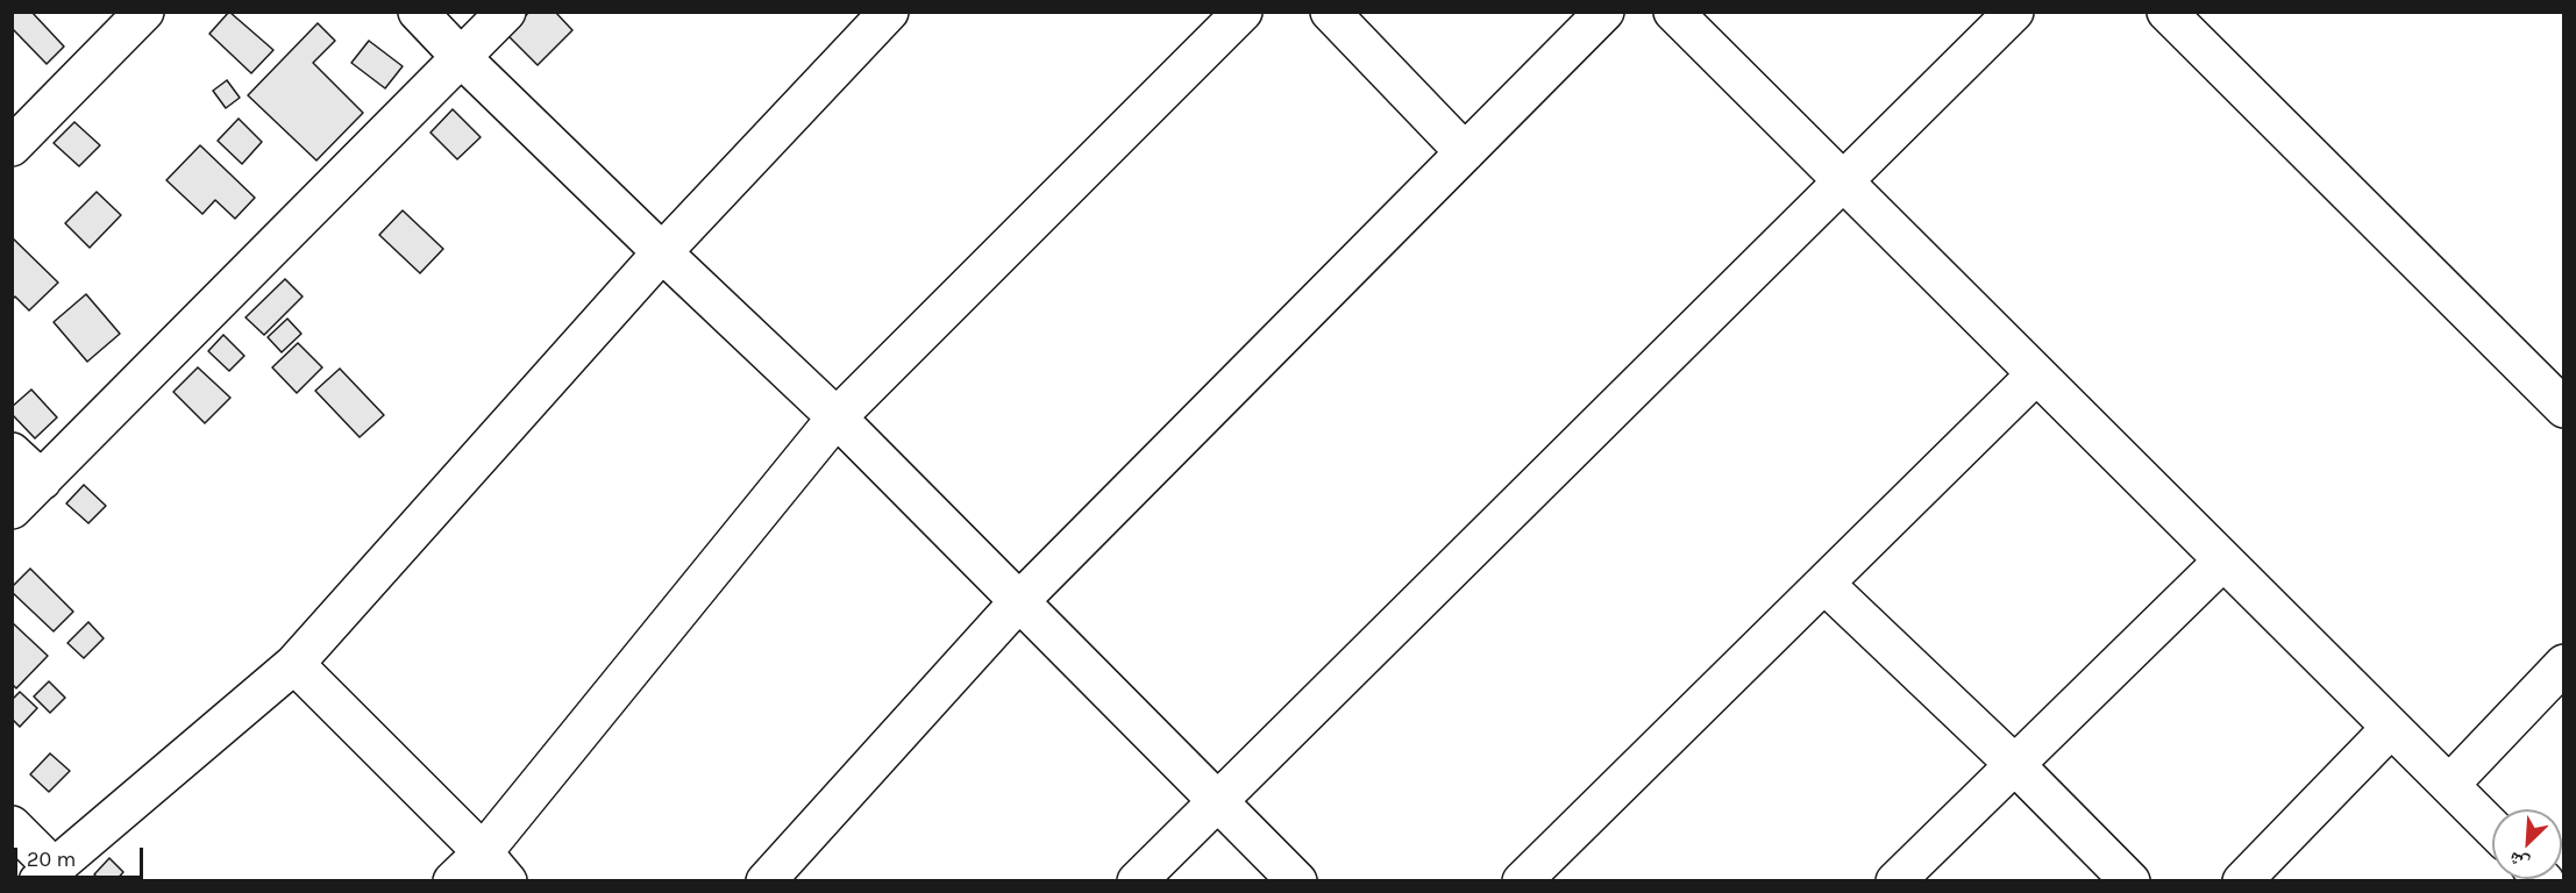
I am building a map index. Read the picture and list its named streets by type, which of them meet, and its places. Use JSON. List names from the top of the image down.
{
  "scale_bar": "20 m",
  "north": "bottom left"
}
